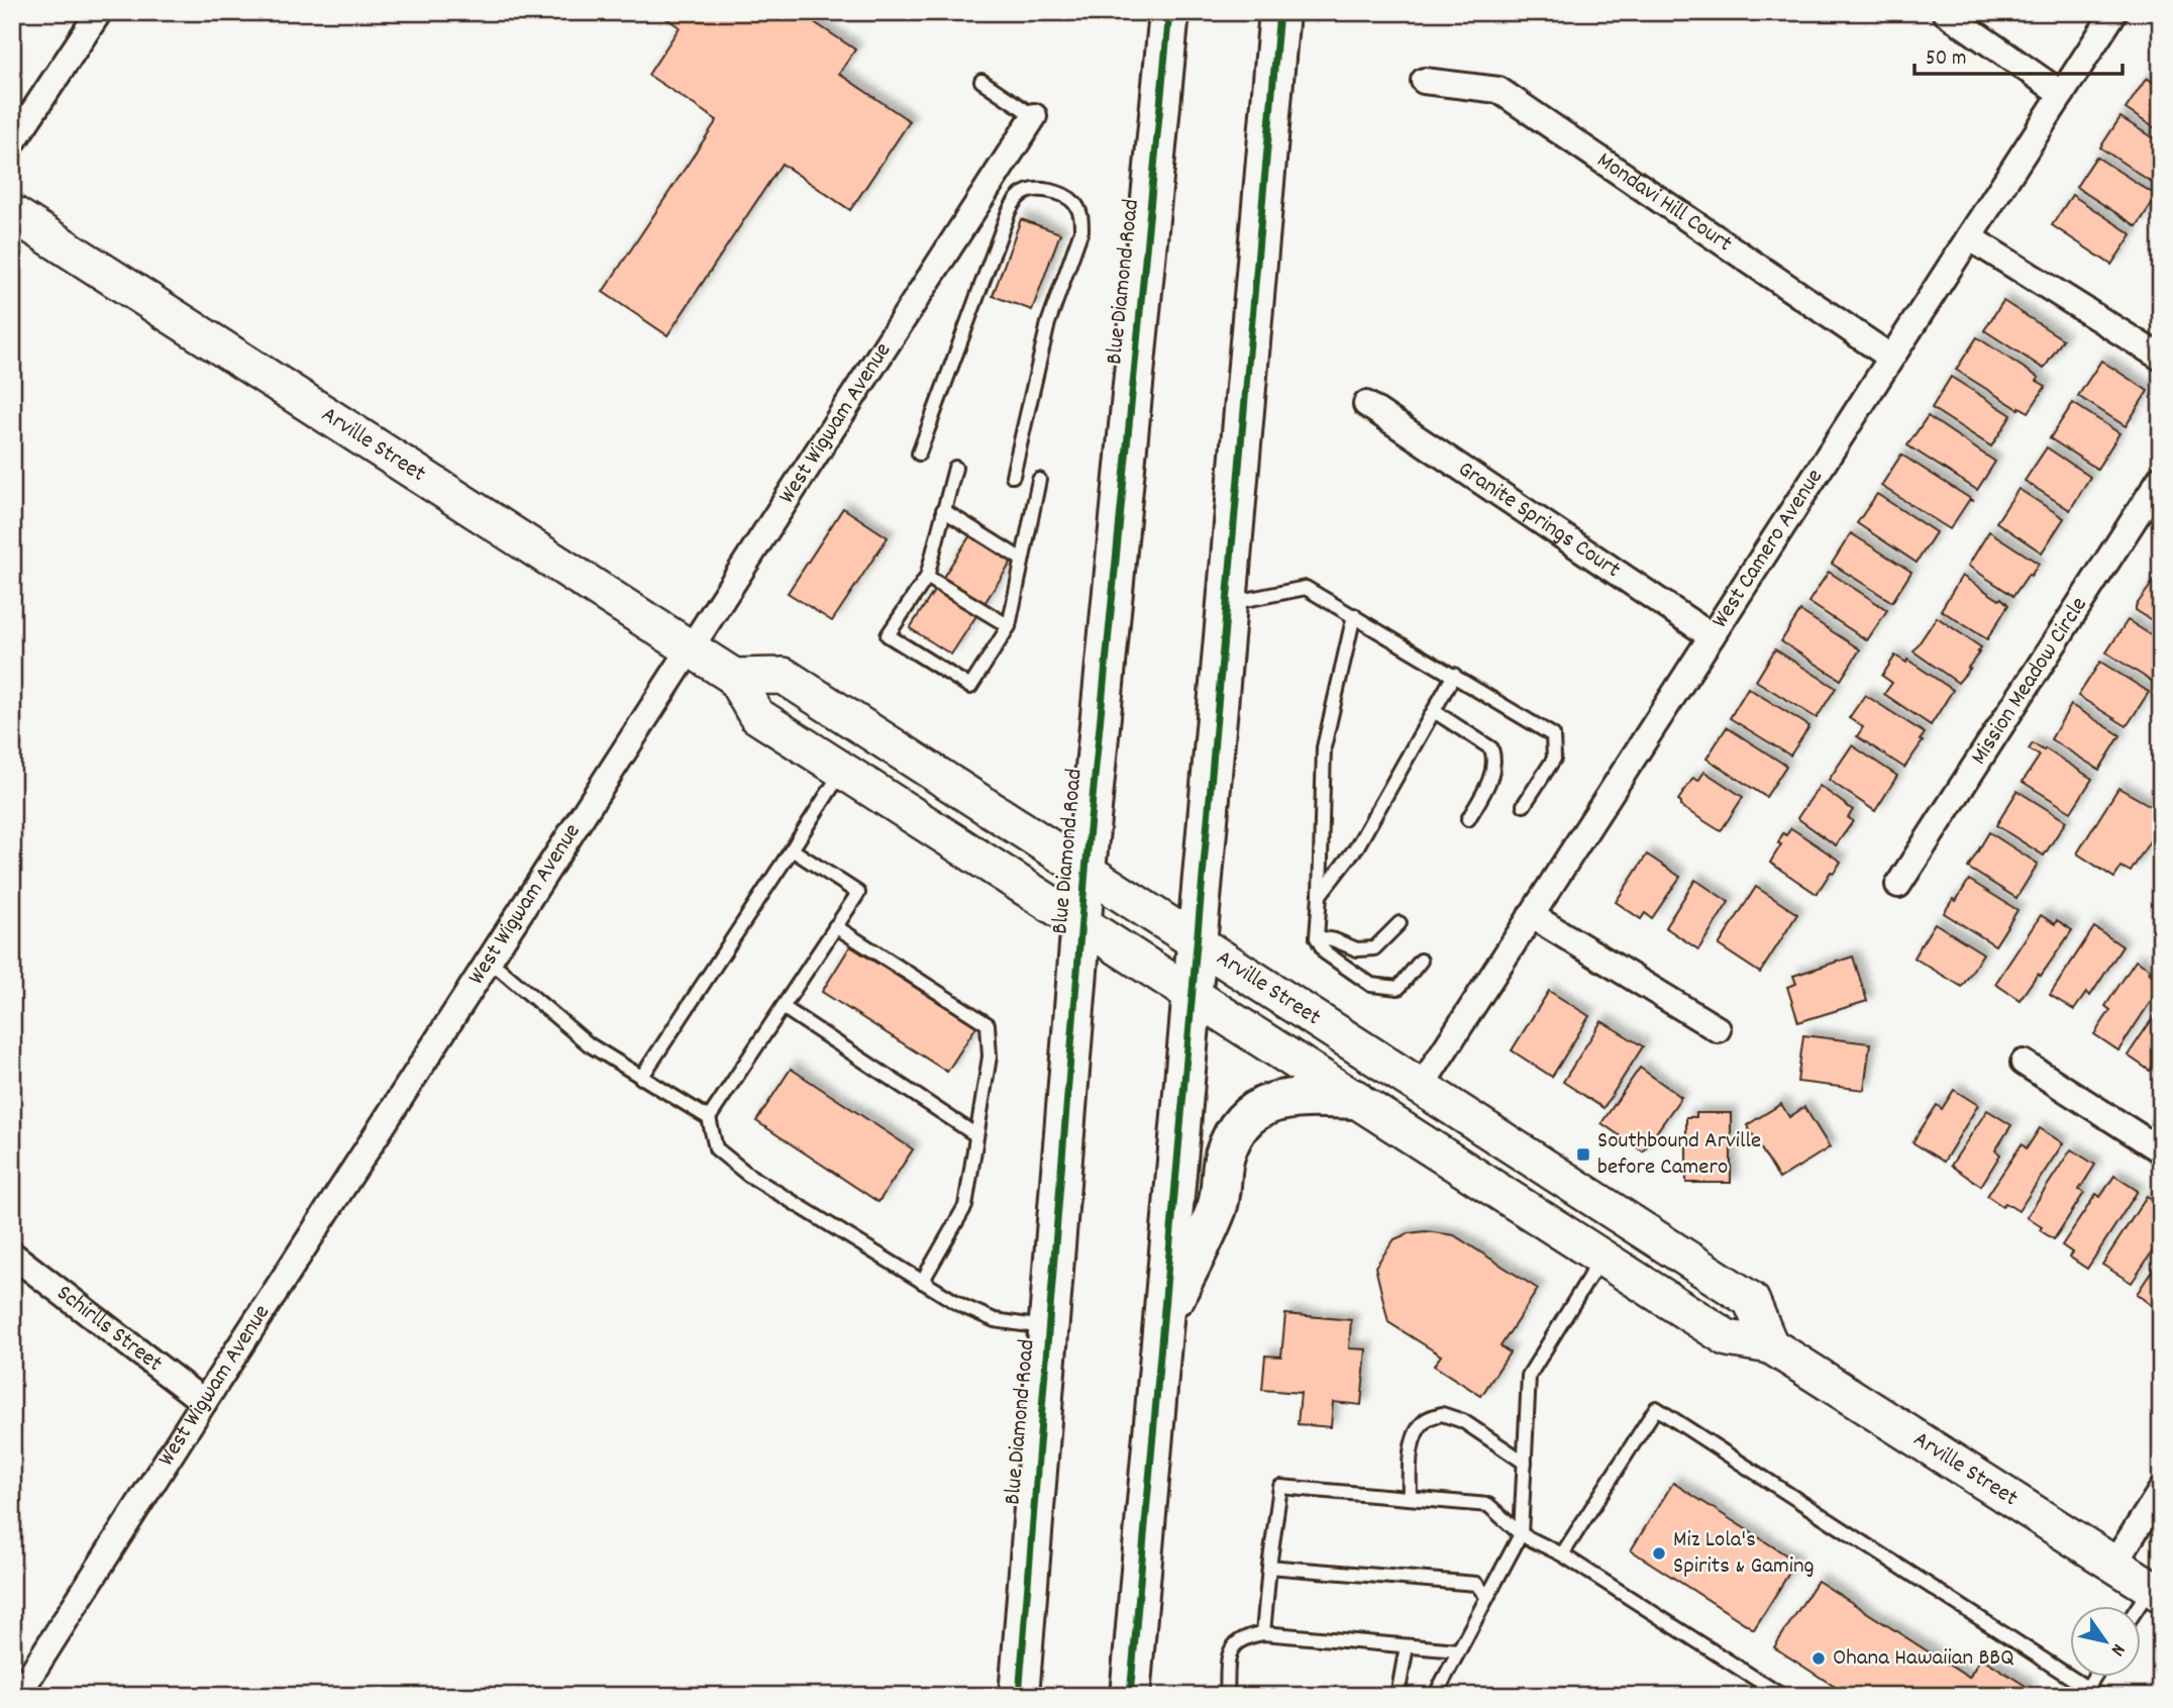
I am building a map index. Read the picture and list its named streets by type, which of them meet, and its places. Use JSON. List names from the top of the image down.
{
  "streets": {
    "highway": ["Blue Diamond Road"],
    "street": [
      "Mondavi Hill Court",
      "West Wigwam Avenue",
      "Arville Street",
      "Granite Springs Court",
      "West Camero Avenue",
      "Mission Meadow Circle",
      "Schirlls Street"
    ]
  },
  "crossings": [
    ["Mondavi Hill Court", "West Camero Avenue"],
    ["Blue Diamond Road", "Arville Street"],
    ["West Wigwam Avenue", "Arville Street"],
    ["West Wigwam Avenue", "Schirlls Street"],
    ["Arville Street", "West Camero Avenue"],
    ["Granite Springs Court", "West Camero Avenue"]
  ],
  "places": {
    "transit": ["Southbound Arville before Camero"],
    "other": ["Miz Lola's Spirits & Gaming", "Ohana Hawaiian BBQ"]
  },
  "scale_bar": "50 m",
  "north": "bottom right"
}
